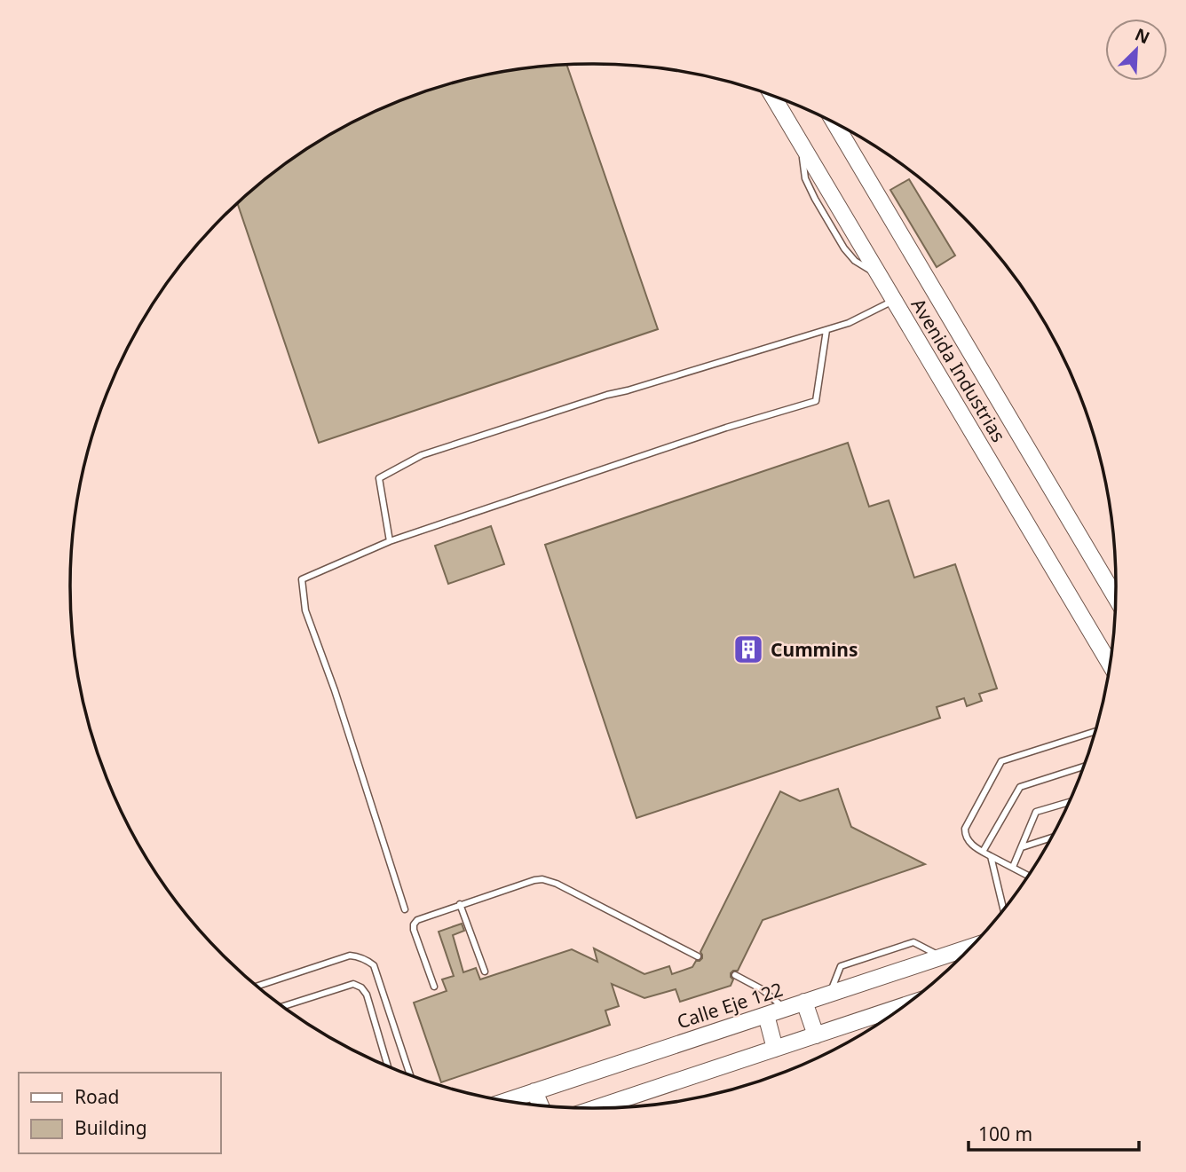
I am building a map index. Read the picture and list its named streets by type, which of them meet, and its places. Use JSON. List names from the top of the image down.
{
  "streets": {
    "main road": ["Avenida Industrias", "Calle Eje 122"]
  },
  "places": {
    "building": ["Cummins"]
  },
  "legend": ["Road", "Building"],
  "scale_bar": "100 m",
  "north": "top right"
}
